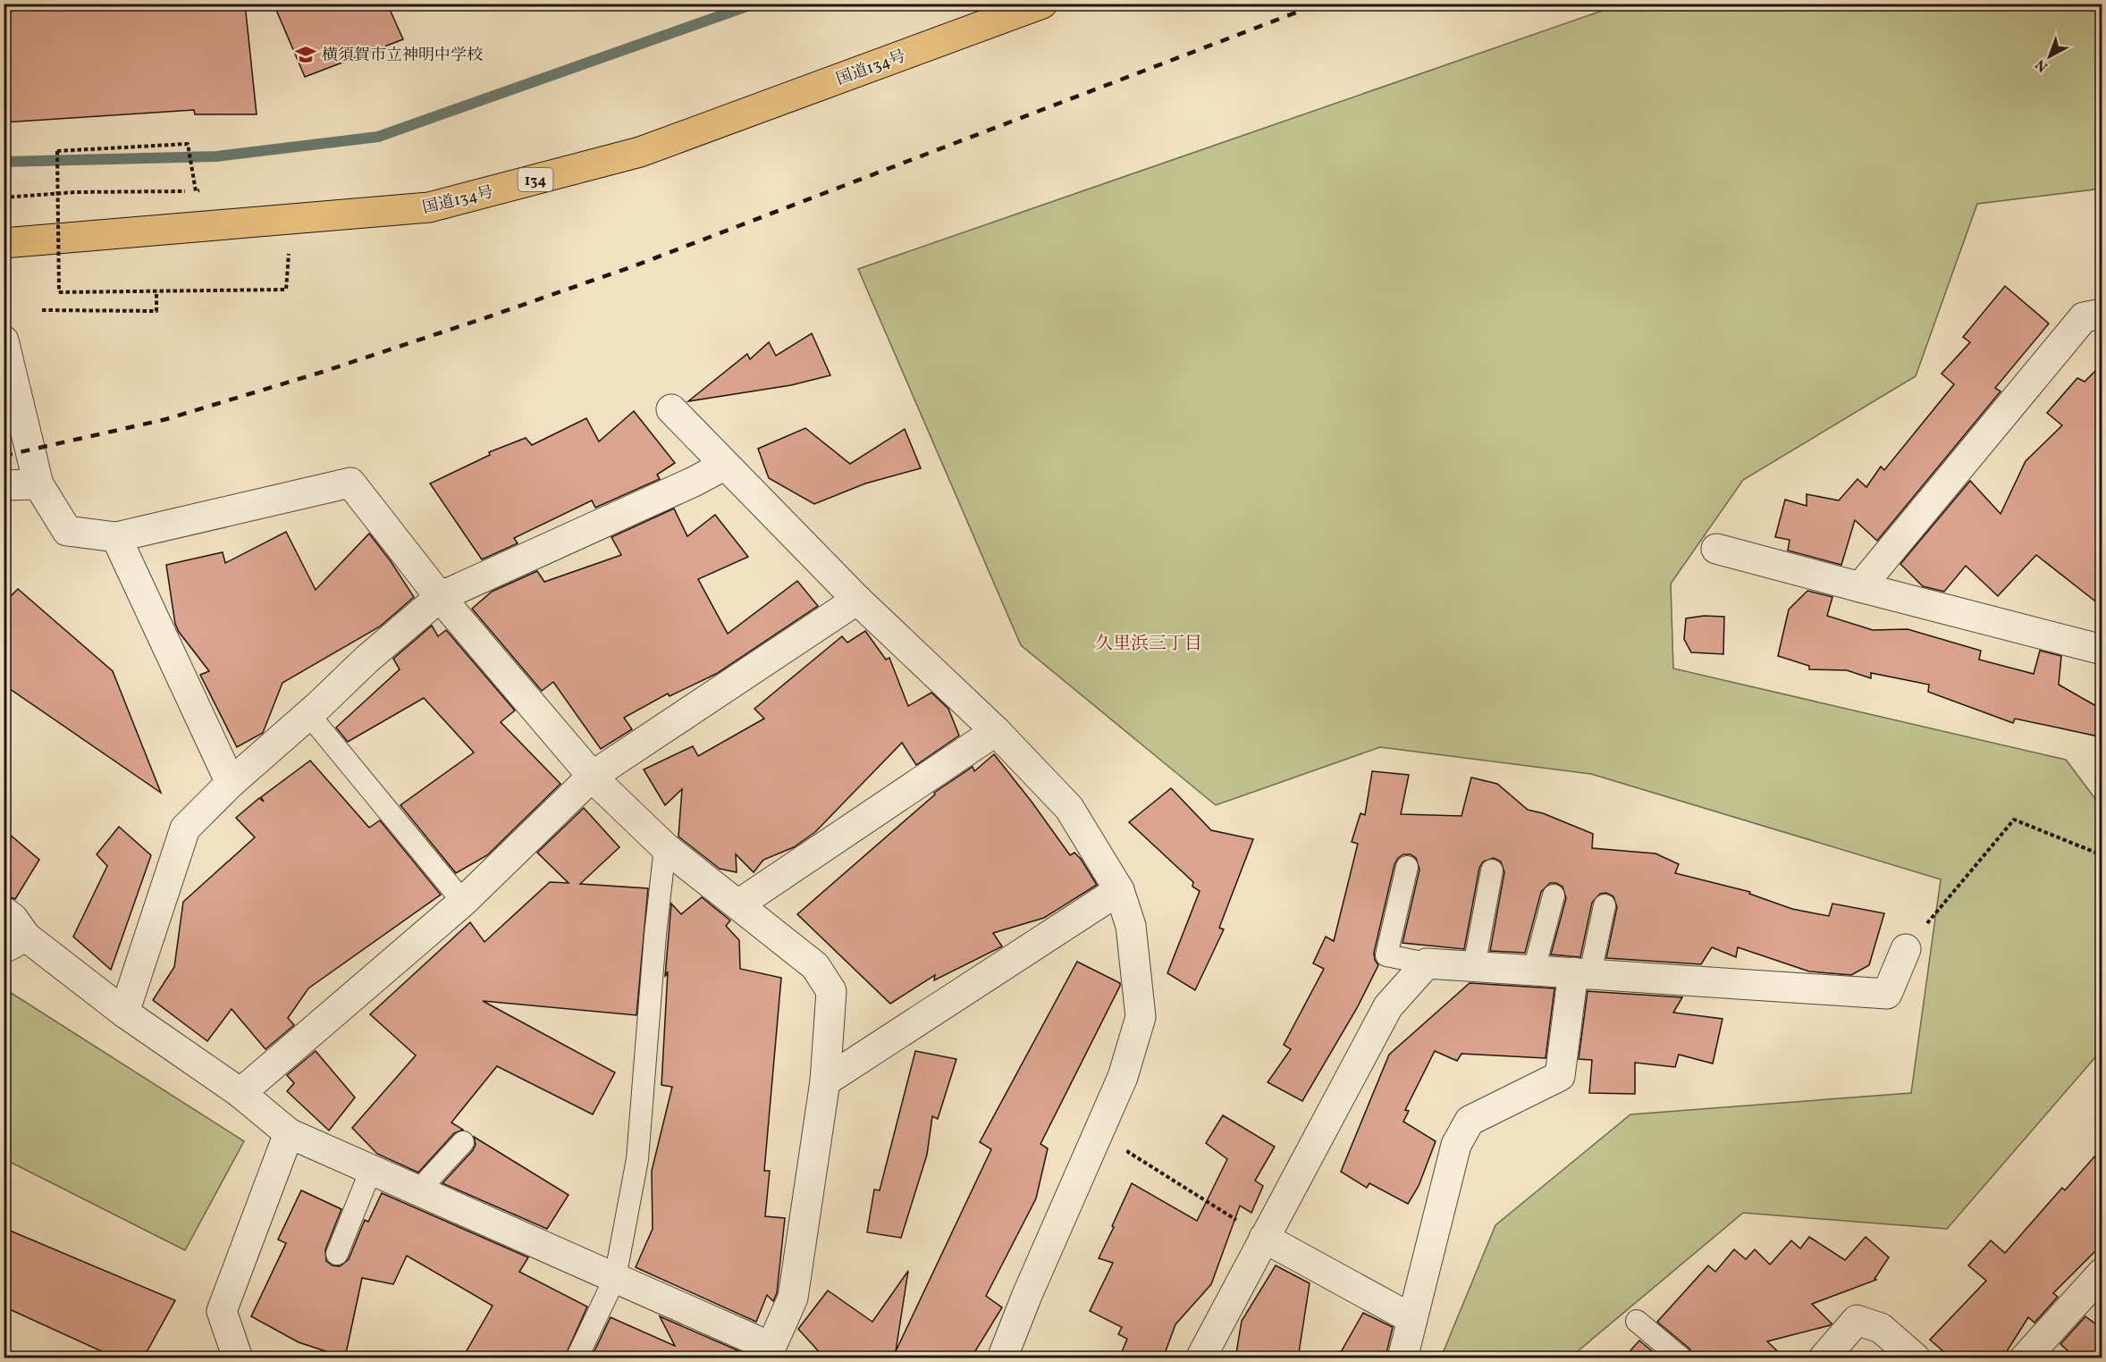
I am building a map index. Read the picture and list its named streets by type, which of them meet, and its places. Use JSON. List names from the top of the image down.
{
  "streets": {
    "highway": ["国道134号", "134"]
  },
  "districts": ["久里浜三丁目"],
  "places": {
    "school or university": ["横須賀市立神明中学校"]
  },
  "north": "bottom left"
}
